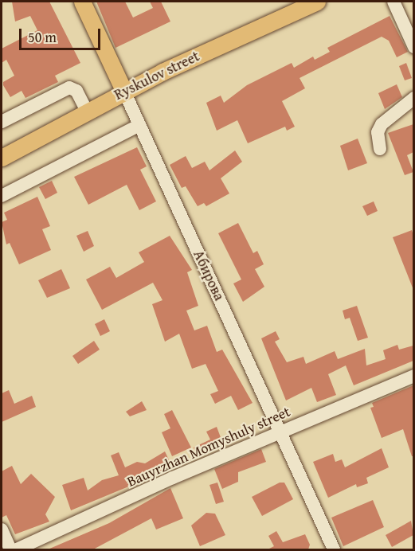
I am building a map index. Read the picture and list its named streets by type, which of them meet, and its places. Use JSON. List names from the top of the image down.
{
  "streets": {
    "main road": ["Ryskulov street", "Абирова"],
    "street": ["Bauyrzhan Momyshuly street"]
  },
  "crossings": [
    ["Ryskulov street", "Абирова"],
    ["Абирова", "Bauyrzhan Momyshuly street"]
  ],
  "scale_bar": "50 m"
}
